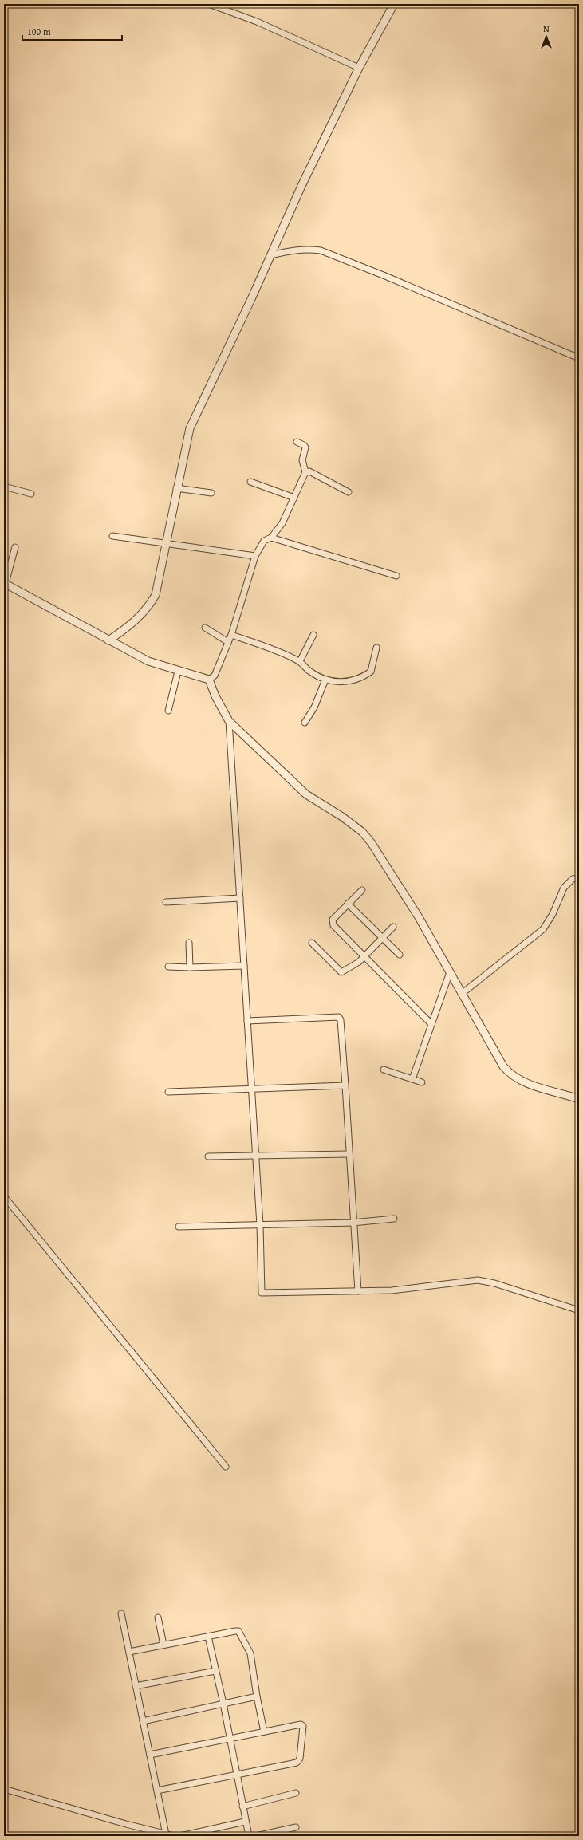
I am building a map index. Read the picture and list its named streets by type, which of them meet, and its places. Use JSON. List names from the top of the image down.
{
  "scale_bar": "100 m",
  "north": "top"
}
